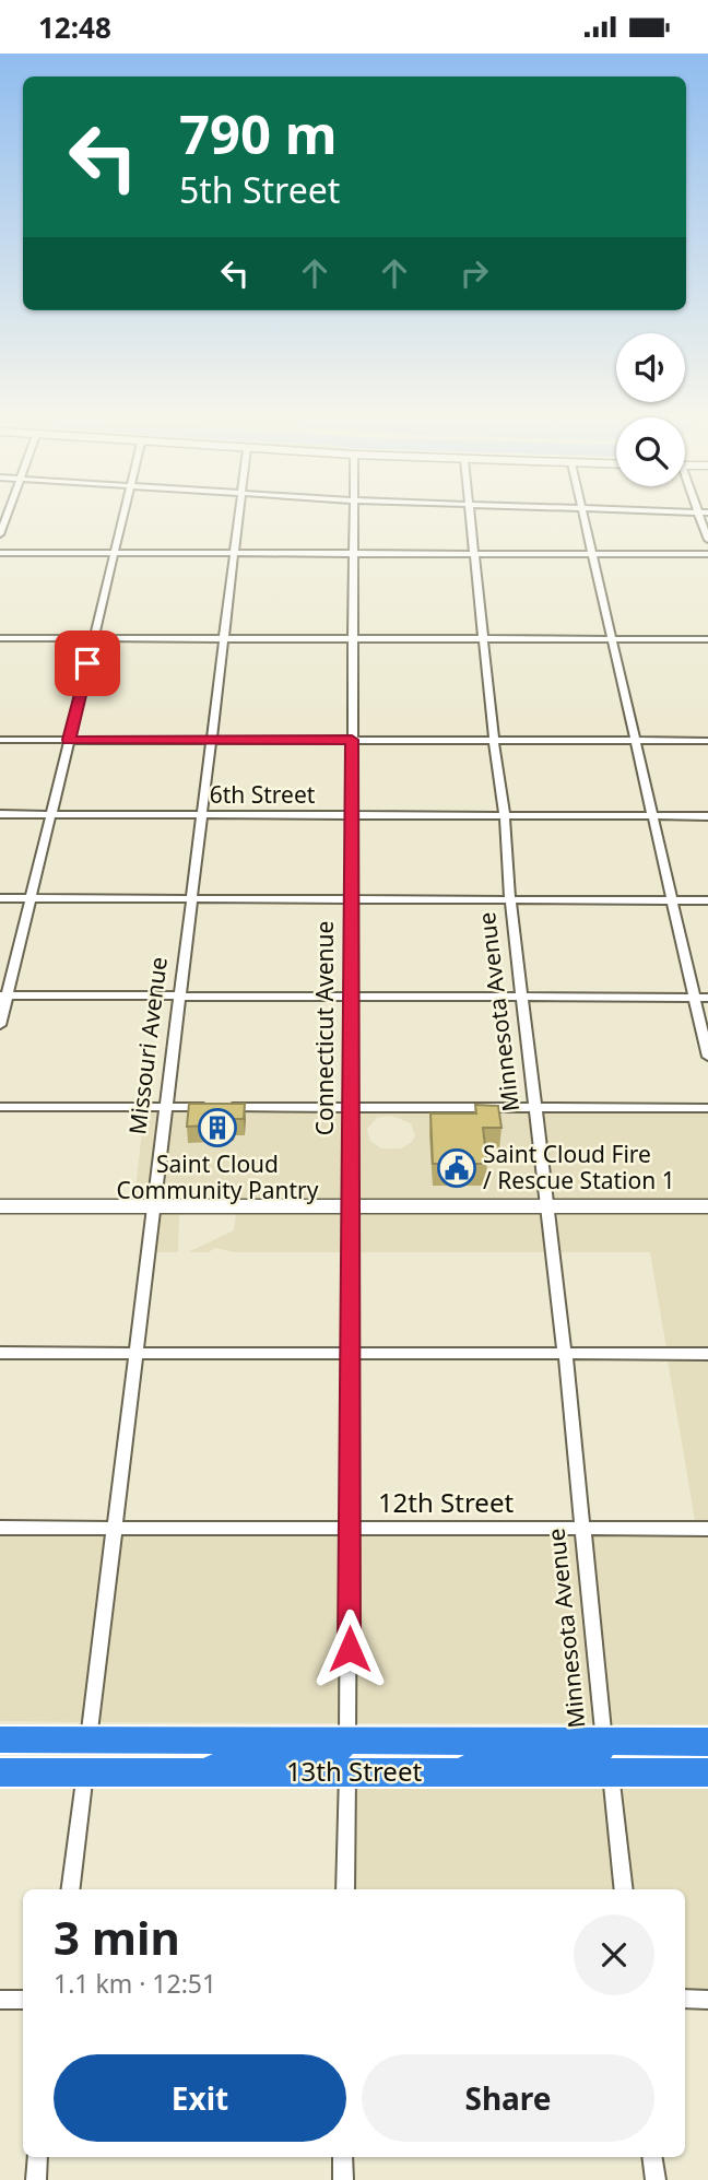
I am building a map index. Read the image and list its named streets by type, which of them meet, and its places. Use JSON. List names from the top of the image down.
{
  "streets": {
    "highway": ["13th Street"],
    "street": [
      "6th Street",
      "Minnesota Avenue",
      "Connecticut Avenue",
      "Missouri Avenue",
      "12th Street"
    ]
  },
  "crossings": [
    ["6th Street", "Minnesota Avenue"],
    ["6th Street", "Connecticut Avenue"],
    ["6th Street", "Missouri Avenue"],
    ["Minnesota Avenue", "12th Street"],
    ["Minnesota Avenue", "13th Street"],
    ["Connecticut Avenue", "12th Street"],
    ["Connecticut Avenue", "13th Street"],
    ["Missouri Avenue", "12th Street"],
    ["Missouri Avenue", "13th Street"]
  ],
  "places": {
    "building": ["Saint Cloud Community Pantry"],
    "public building": ["Saint Cloud Fire / Rescue Station 1"]
  },
  "page": {
    "status": "12:48",
    "turn": ["790 m", "5th Street"],
    "heading": ["3 min", "1.1 km · 12:51"],
    "buttons": ["Exit", "Share"]
  }
}
